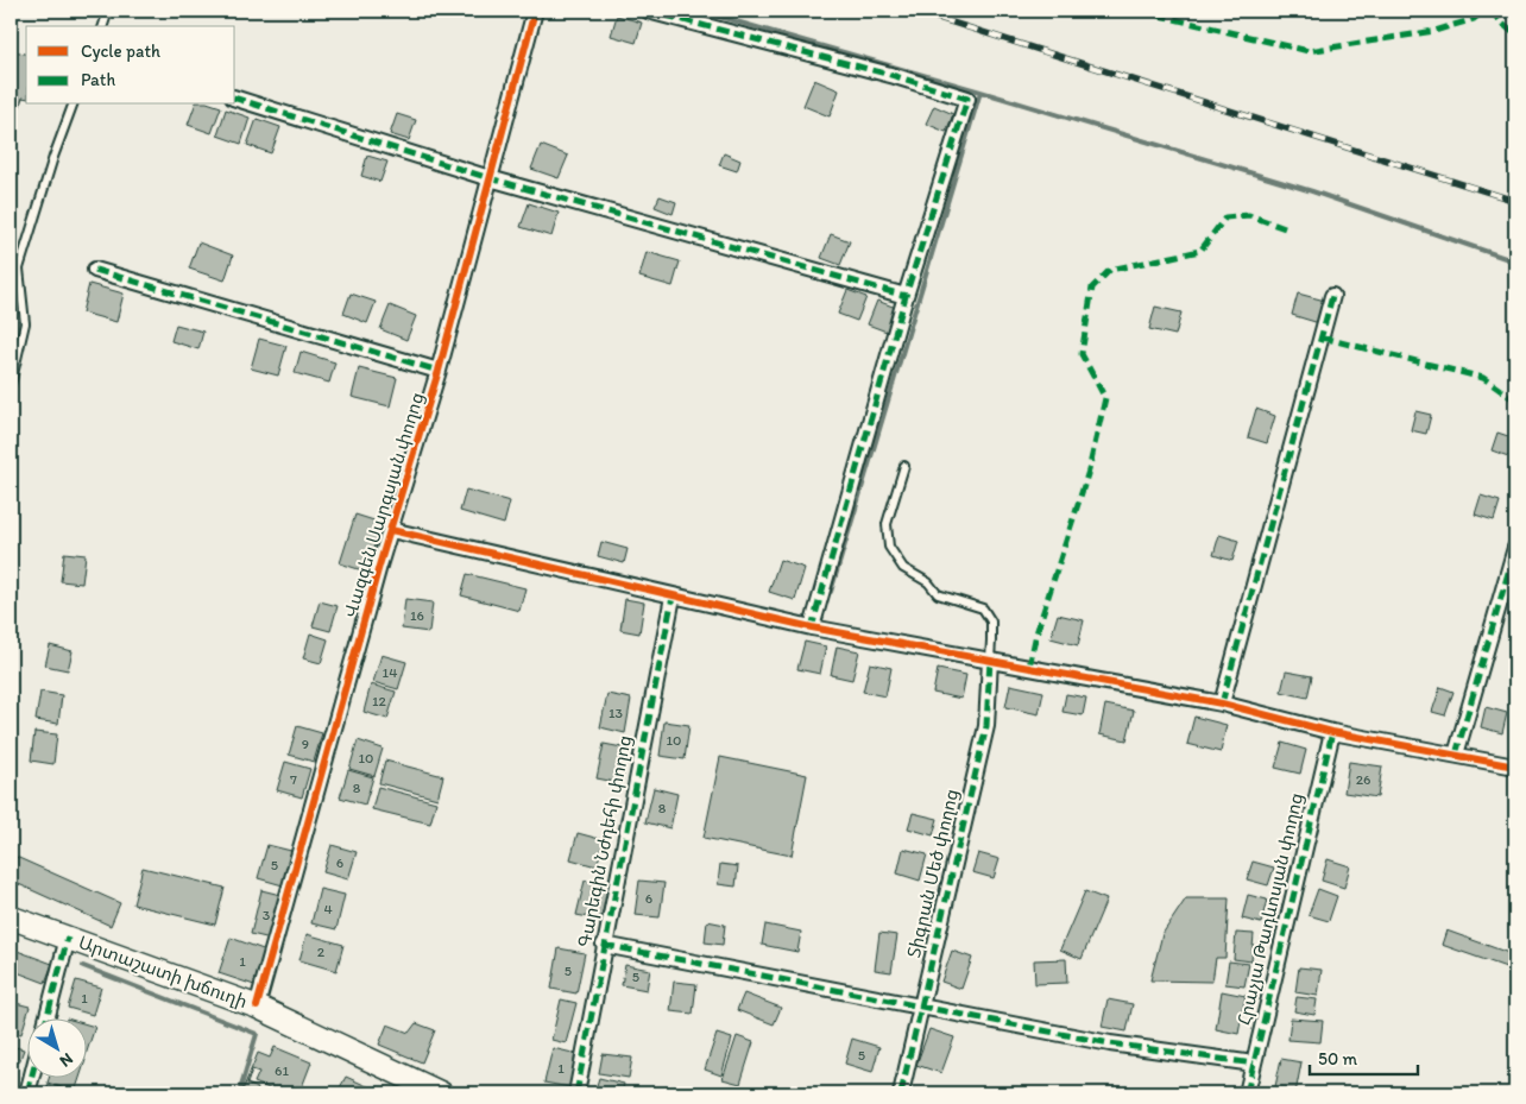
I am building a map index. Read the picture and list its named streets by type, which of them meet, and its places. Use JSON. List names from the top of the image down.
{
  "streets": {
    "main road": ["Արտաշատի խճուղի"],
    "street": [
      "Վազգեն Սարգսյան փողոց",
      "Գարեգին Նժդեհի փողոց",
      "Տիգրան Մեծ փողոց",
      "Հրաչյա Թադևոսյան փողոց"
    ]
  },
  "crossings": [
    ["Վազգեն Սարգսյան փողոց", "Արտաշատի խճուղի"]
  ],
  "house_numbers": [
    "16",
    "14",
    "12",
    "13",
    "10",
    "9",
    "10",
    "7",
    "26",
    "8",
    "8",
    "6",
    "5",
    "6",
    "4",
    "3",
    "2",
    "1",
    "5",
    "5",
    "1",
    "5",
    "1",
    "61"
  ],
  "legend": ["Cycle path", "Path"],
  "scale_bar": "50 m",
  "north": "bottom right"
}
